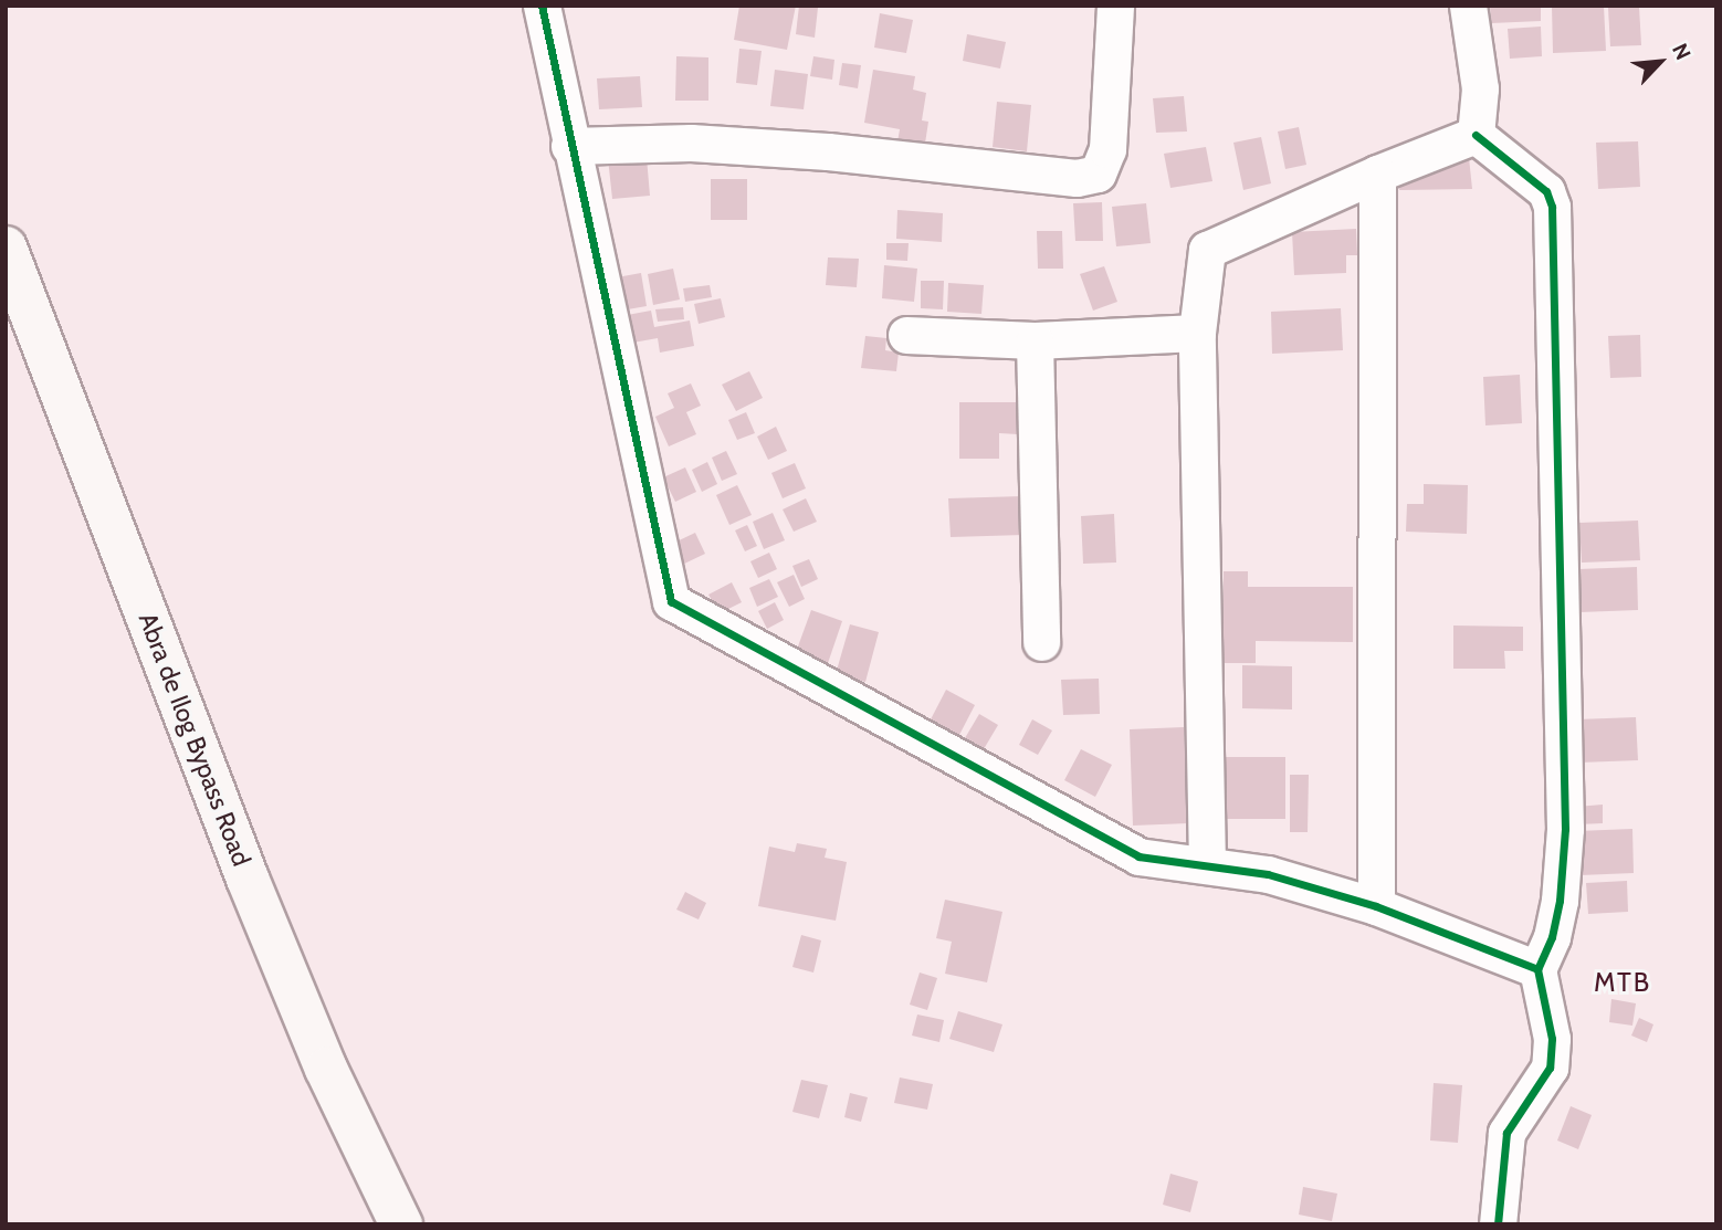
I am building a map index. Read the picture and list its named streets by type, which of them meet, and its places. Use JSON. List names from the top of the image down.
{
  "streets": {
    "main road": ["Abra de Ilog Bypass Road"]
  },
  "districts": ["MTB"],
  "north": "top right"
}
